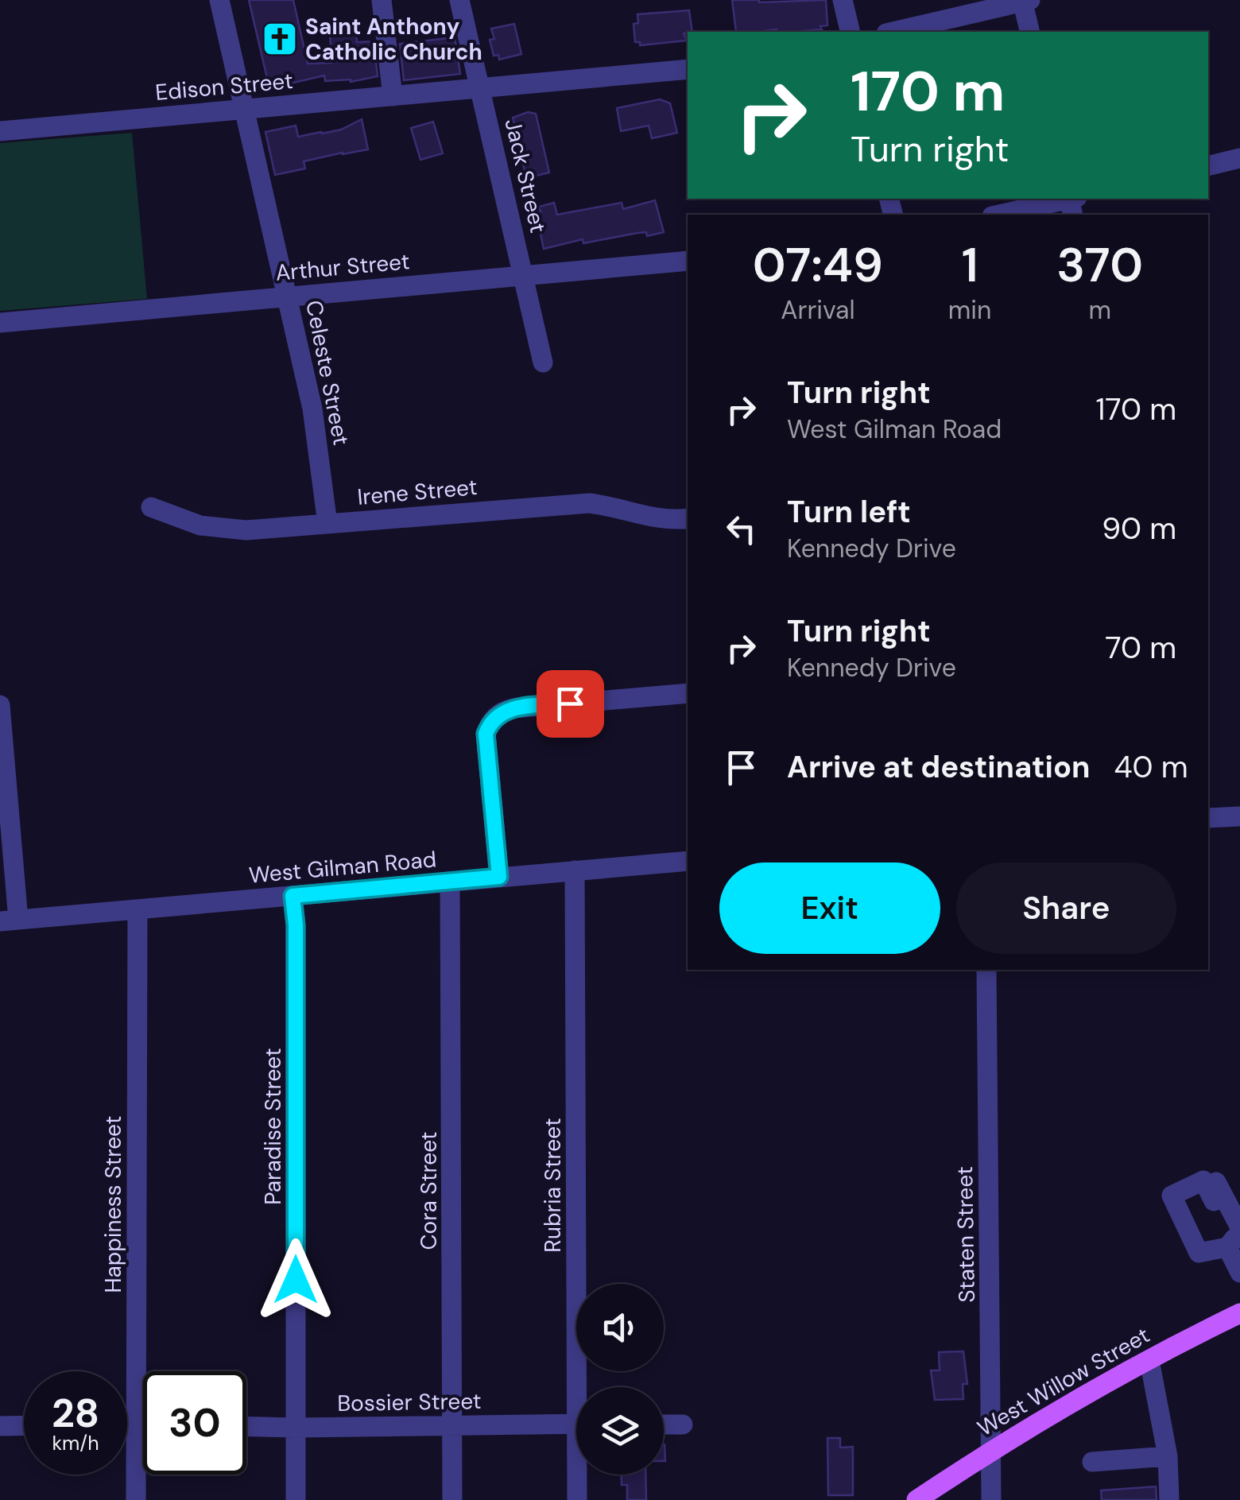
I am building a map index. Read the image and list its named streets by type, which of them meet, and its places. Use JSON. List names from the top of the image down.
{
  "streets": {
    "main road": ["West Willow Street"],
    "street": [
      "Edison Street",
      "Jack Street",
      "Arthur Street",
      "Celeste Street",
      "Irene Street",
      "West Gilman Road",
      "Paradise Street",
      "Rubria Street",
      "Cora Street",
      "Happiness Street",
      "Staten Street",
      "Bossier Street"
    ]
  },
  "crossings": [
    ["Edison Street", "Jack Street"],
    ["Edison Street", "Celeste Street"],
    ["Jack Street", "Arthur Street"],
    ["Arthur Street", "Celeste Street"],
    ["Celeste Street", "Irene Street"],
    ["West Gilman Road", "Paradise Street"],
    ["West Gilman Road", "Rubria Street"],
    ["West Gilman Road", "Cora Street"],
    ["West Gilman Road", "Happiness Street"],
    ["Paradise Street", "Bossier Street"],
    ["Cora Street", "Bossier Street"],
    ["Staten Street", "West Willow Street"]
  ],
  "places": {
    "church": ["Saint Anthony Catholic Church"]
  },
  "page": {
    "turn": ["170 m", "Turn right"],
    "eta": [
      "07:49",
      "Arrival",
      "1",
      "min",
      "370",
      "m"
    ],
    "list": [
      {
        "name": "Turn right",
        "note": "West Gilman Road",
        "value": "170 m"
      },
      {
        "name": "Turn left",
        "note": "Kennedy Drive",
        "value": "90 m"
      },
      {
        "name": "Turn right",
        "note": "Kennedy Drive",
        "value": "70 m"
      },
      {
        "name": "Arrive at destination",
        "value": "40 m"
      }
    ],
    "buttons": ["Exit", "Share"],
    "speed": "28 km/h",
    "limit": "30"
  }
}
